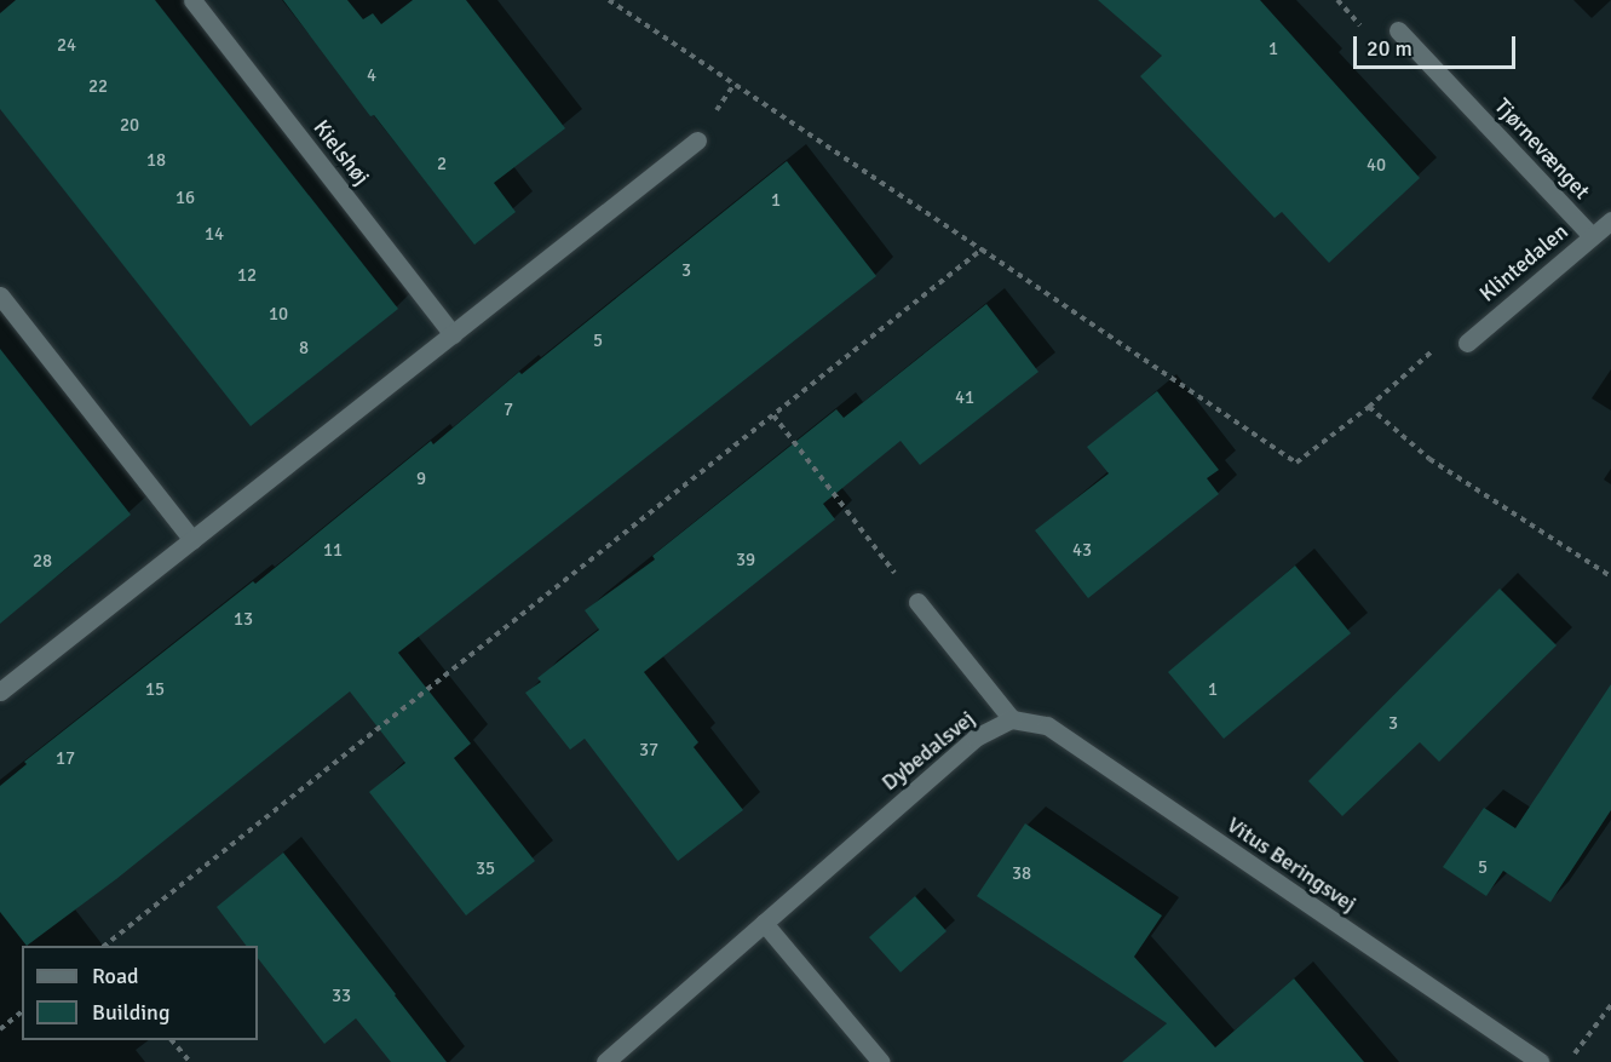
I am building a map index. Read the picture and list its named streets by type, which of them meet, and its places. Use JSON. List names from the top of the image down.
{
  "streets": {
    "street": [
      "Tjørnevænget",
      "Kielshøj",
      "Klintedalen",
      "Dybedalsvej",
      "Vitus Beringsvej"
    ]
  },
  "crossings": [
    ["Tjørnevænget", "Klintedalen"],
    ["Dybedalsvej", "Vitus Beringsvej"]
  ],
  "house_numbers": [
    "24",
    "1",
    "4",
    "22",
    "20",
    "18",
    "2",
    "40",
    "16",
    "1",
    "14",
    "3",
    "12",
    "10",
    "5",
    "8",
    "41",
    "7",
    "9",
    "11",
    "43",
    "39",
    "28",
    "13",
    "15",
    "1",
    "3",
    "37",
    "17",
    "5",
    "35",
    "38",
    "33"
  ],
  "legend": ["Road", "Building"],
  "scale_bar": "20 m"
}
